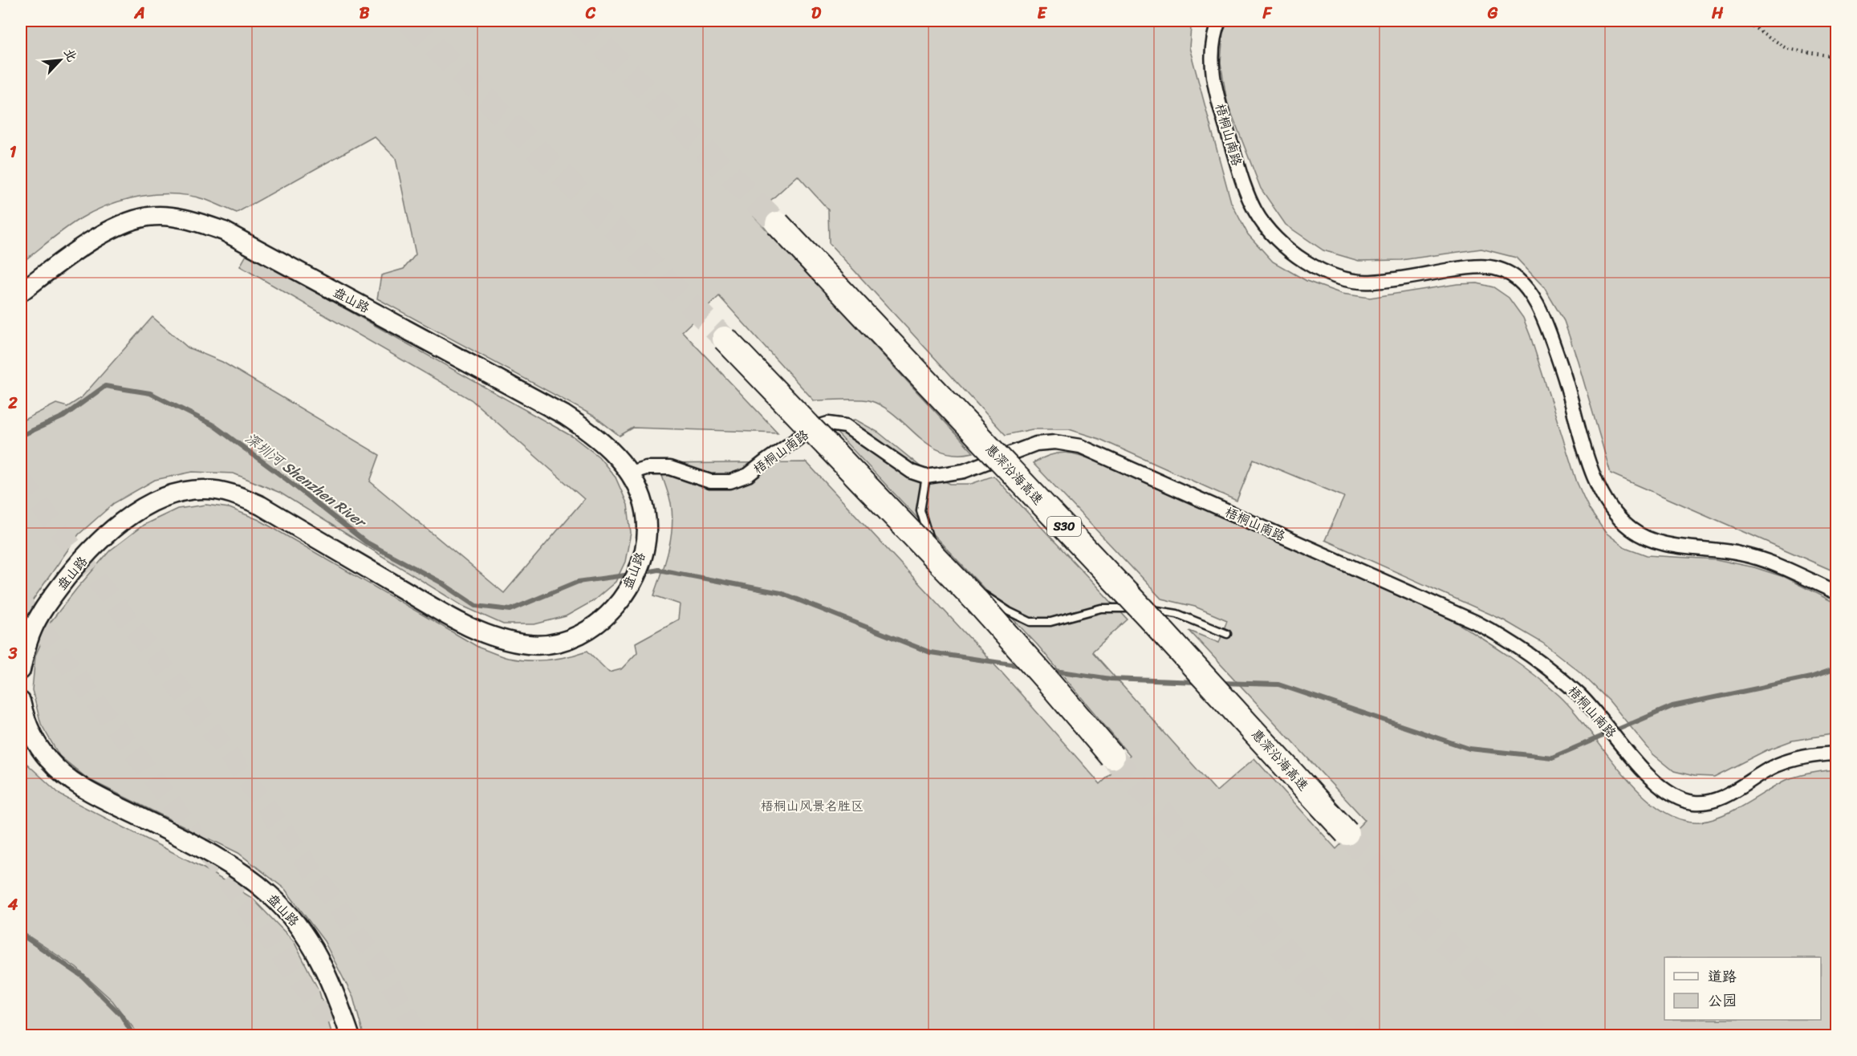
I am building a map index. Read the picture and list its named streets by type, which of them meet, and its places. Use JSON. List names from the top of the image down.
{
  "streets": {
    "highway": ["惠深沿海高速", "S30"],
    "main road": ["盘山路"],
    "street": ["梧桐山南路"]
  },
  "crossings": [
    ["梧桐山南路", "盘山路"]
  ],
  "water": ["深圳河 Shenzhen River"],
  "parks": ["梧桐山风景名胜区"],
  "legend": ["道路", "公园"],
  "north": "top right",
  "grid": {
    "columns": [
      "A",
      "B",
      "C",
      "D",
      "E",
      "F",
      "G",
      "H"
    ],
    "rows": [
      "1",
      "2",
      "3",
      "4"
    ]
  }
}
